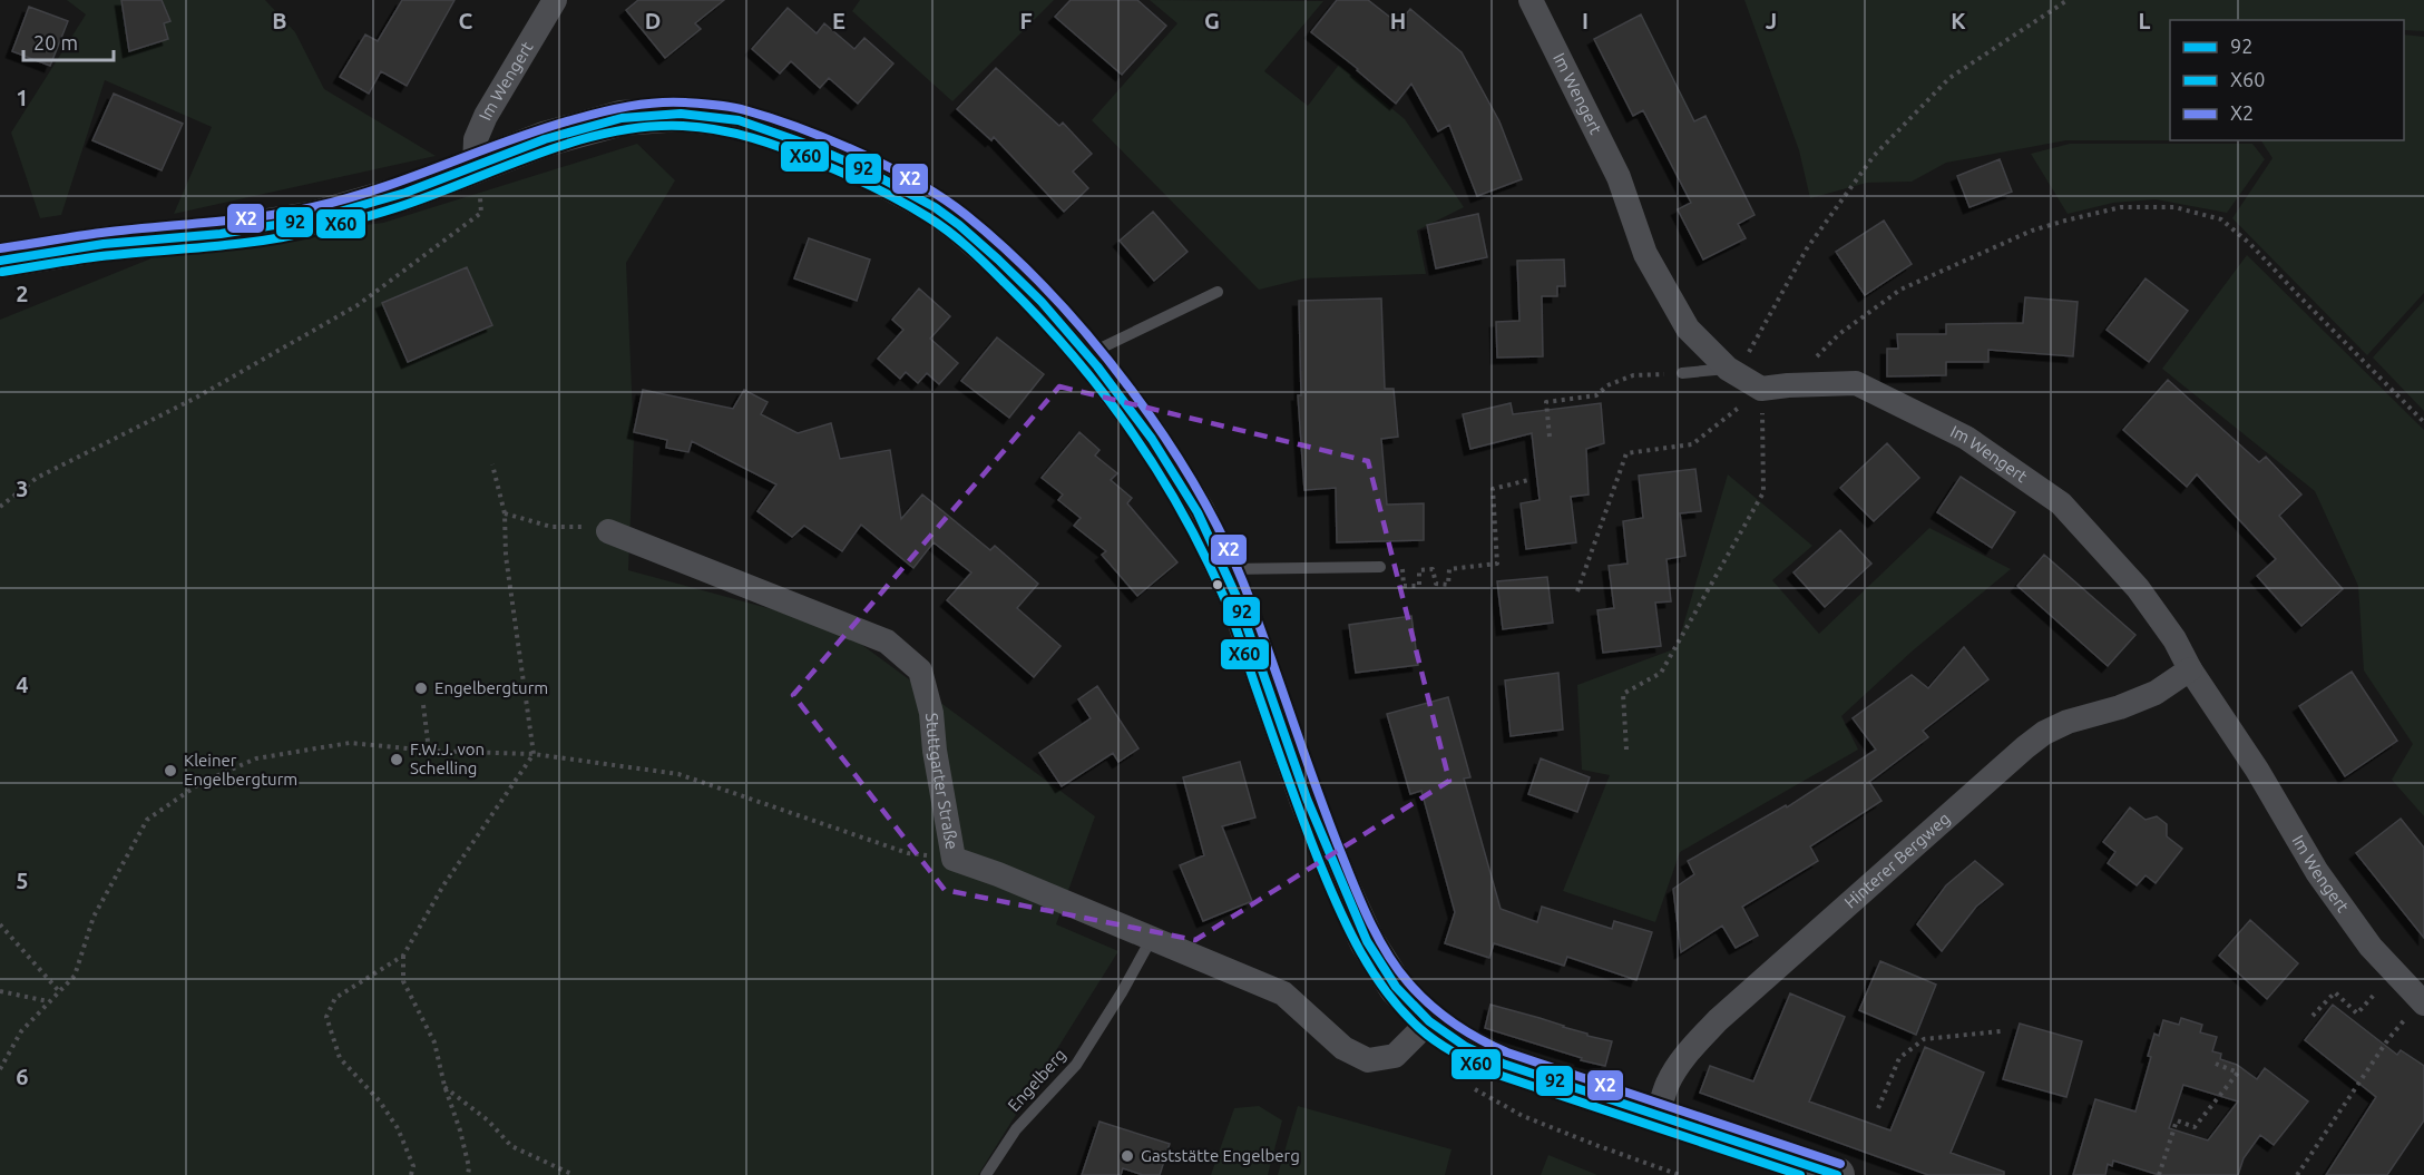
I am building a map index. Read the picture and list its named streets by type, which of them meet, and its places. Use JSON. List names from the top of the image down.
{
  "streets": {
    "street": ["Im Wengert", "Stuttgarter Straße", "Hinterer Bergweg"],
    "lane": ["Engelberg"]
  },
  "crossings": [
    ["Im Wengert", "Hinterer Bergweg"],
    ["Stuttgarter Straße", "Engelberg"]
  ],
  "places": [
    "Engelbergturm",
    "F.W.J. von Schelling",
    "Kleiner Engelbergturm",
    "Gaststätte Engelberg"
  ],
  "lines": ["transit line X2", "transit line 92", "transit line X60"],
  "legend": ["92", "X60", "X2"],
  "scale_bar": "20 m",
  "grid": {
    "columns": [
      "B",
      "C",
      "D",
      "E",
      "F",
      "G",
      "H",
      "I",
      "J",
      "K",
      "L"
    ],
    "rows": [
      "1",
      "2",
      "3",
      "4",
      "5",
      "6"
    ]
  }
}
